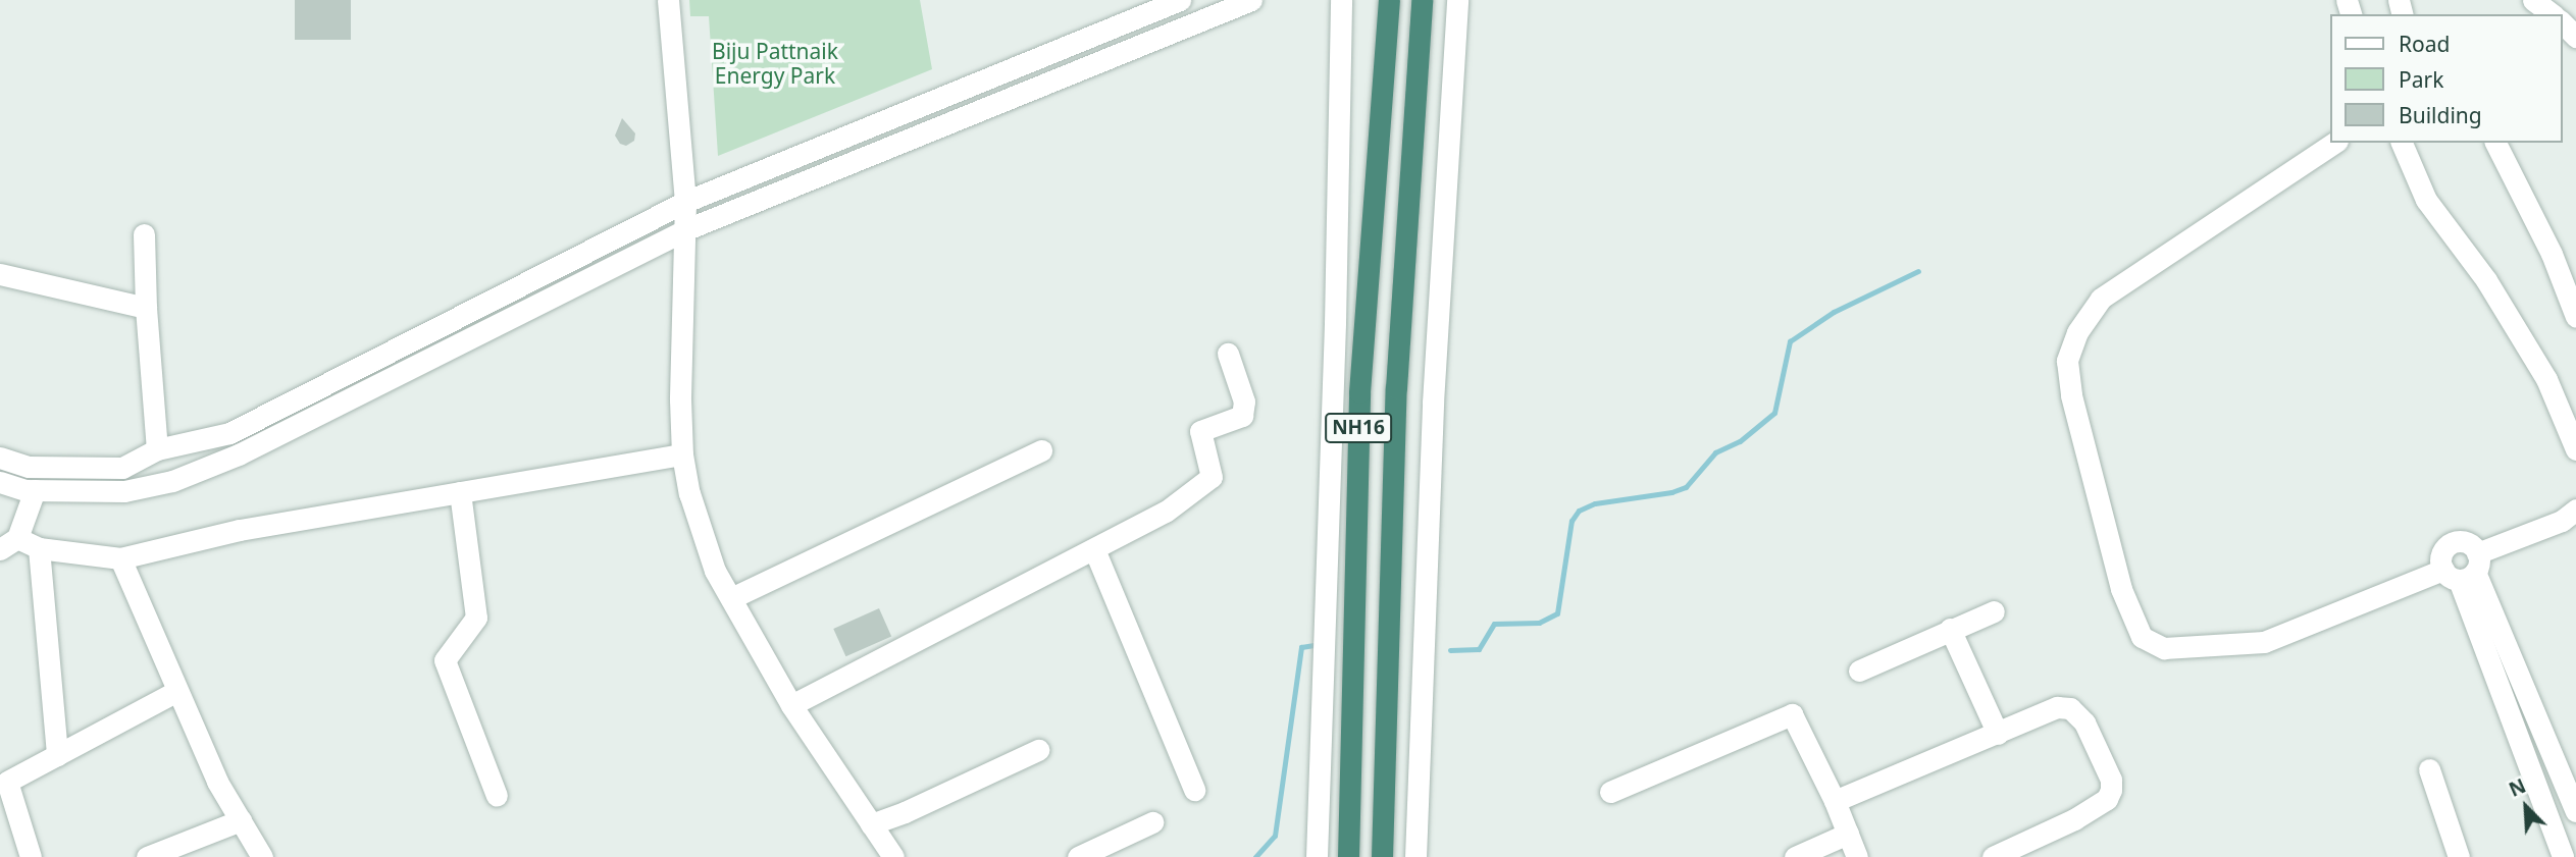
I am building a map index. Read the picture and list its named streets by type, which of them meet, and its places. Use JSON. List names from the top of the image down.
{
  "streets": {
    "highway": ["NH16"]
  },
  "parks": ["Biju Pattnaik Energy Park"],
  "legend": ["Road", "Park", "Building"],
  "north": "top left"
}
